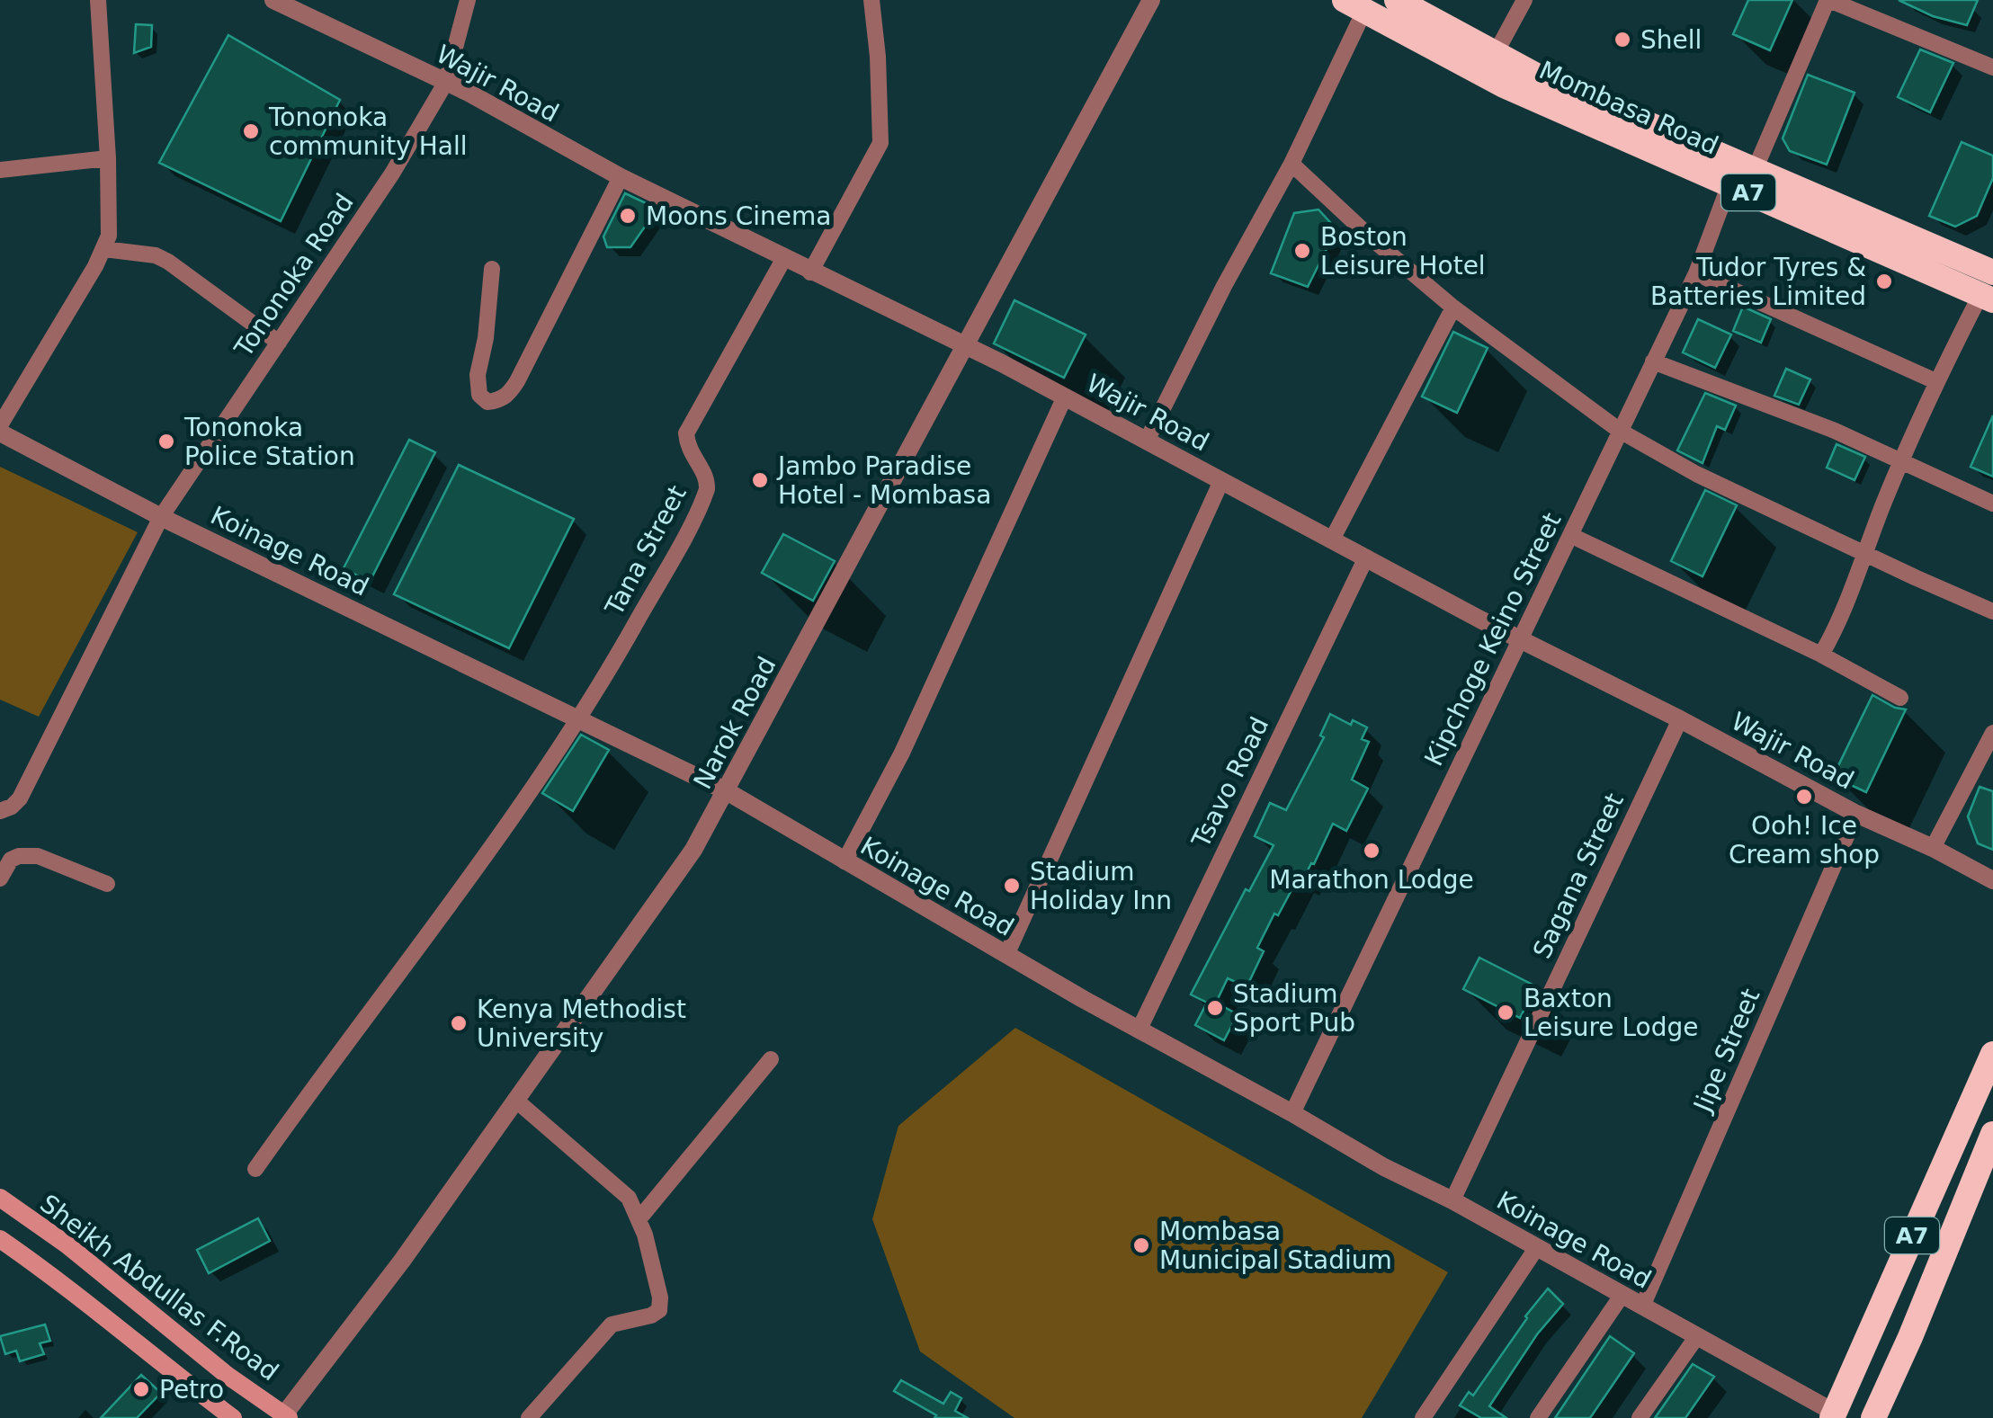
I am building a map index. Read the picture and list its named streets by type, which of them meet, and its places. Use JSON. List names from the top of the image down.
{
  "streets": {
    "highway": ["Mombasa Road", "A7"],
    "main road": ["Sheikh Abdullas F.Road"],
    "street": [
      "Wajir Road",
      "Tononoka Road",
      "Tana Street",
      "Koinage Road",
      "Kipchoge Keino Street",
      "Narok Road",
      "Tsavo Road",
      "Sagana Street",
      "Jipe Street"
    ]
  },
  "crossings": [
    ["Wajir Road", "Tononoka Road"],
    ["Wajir Road", "Tana Street"],
    ["Wajir Road", "Kipchoge Keino Street"],
    ["Wajir Road", "Narok Road"],
    ["Wajir Road", "Tsavo Road"],
    ["Wajir Road", "Sagana Street"],
    ["Wajir Road", "Jipe Street"],
    ["Mombasa Road", "Kipchoge Keino Street"],
    ["A7", "Koinage Road"],
    ["Tononoka Road", "Koinage Road"],
    ["Tana Street", "Koinage Road"],
    ["Koinage Road", "Kipchoge Keino Street"],
    ["Koinage Road", "Narok Road"],
    ["Koinage Road", "Tsavo Road"],
    ["Koinage Road", "Sagana Street"],
    ["Koinage Road", "Jipe Street"],
    ["Narok Road", "Sheikh Abdullas F.Road"]
  ],
  "places": [
    "Shell",
    "Tononoka community Hall",
    "Moons Cinema",
    "Boston Leisure Hotel",
    "Tudor Tyres & Batteries Limited",
    "Tononoka Police Station",
    "Jambo Paradise Hotel - Mombasa",
    "Ooh! Ice Cream shop",
    "Marathon Lodge",
    "Stadium Holiday Inn",
    "Stadium Sport Pub",
    "Baxton Leisure Lodge",
    "Kenya Methodist University",
    "Mombasa Municipal Stadium",
    "Petro"
  ]
}
